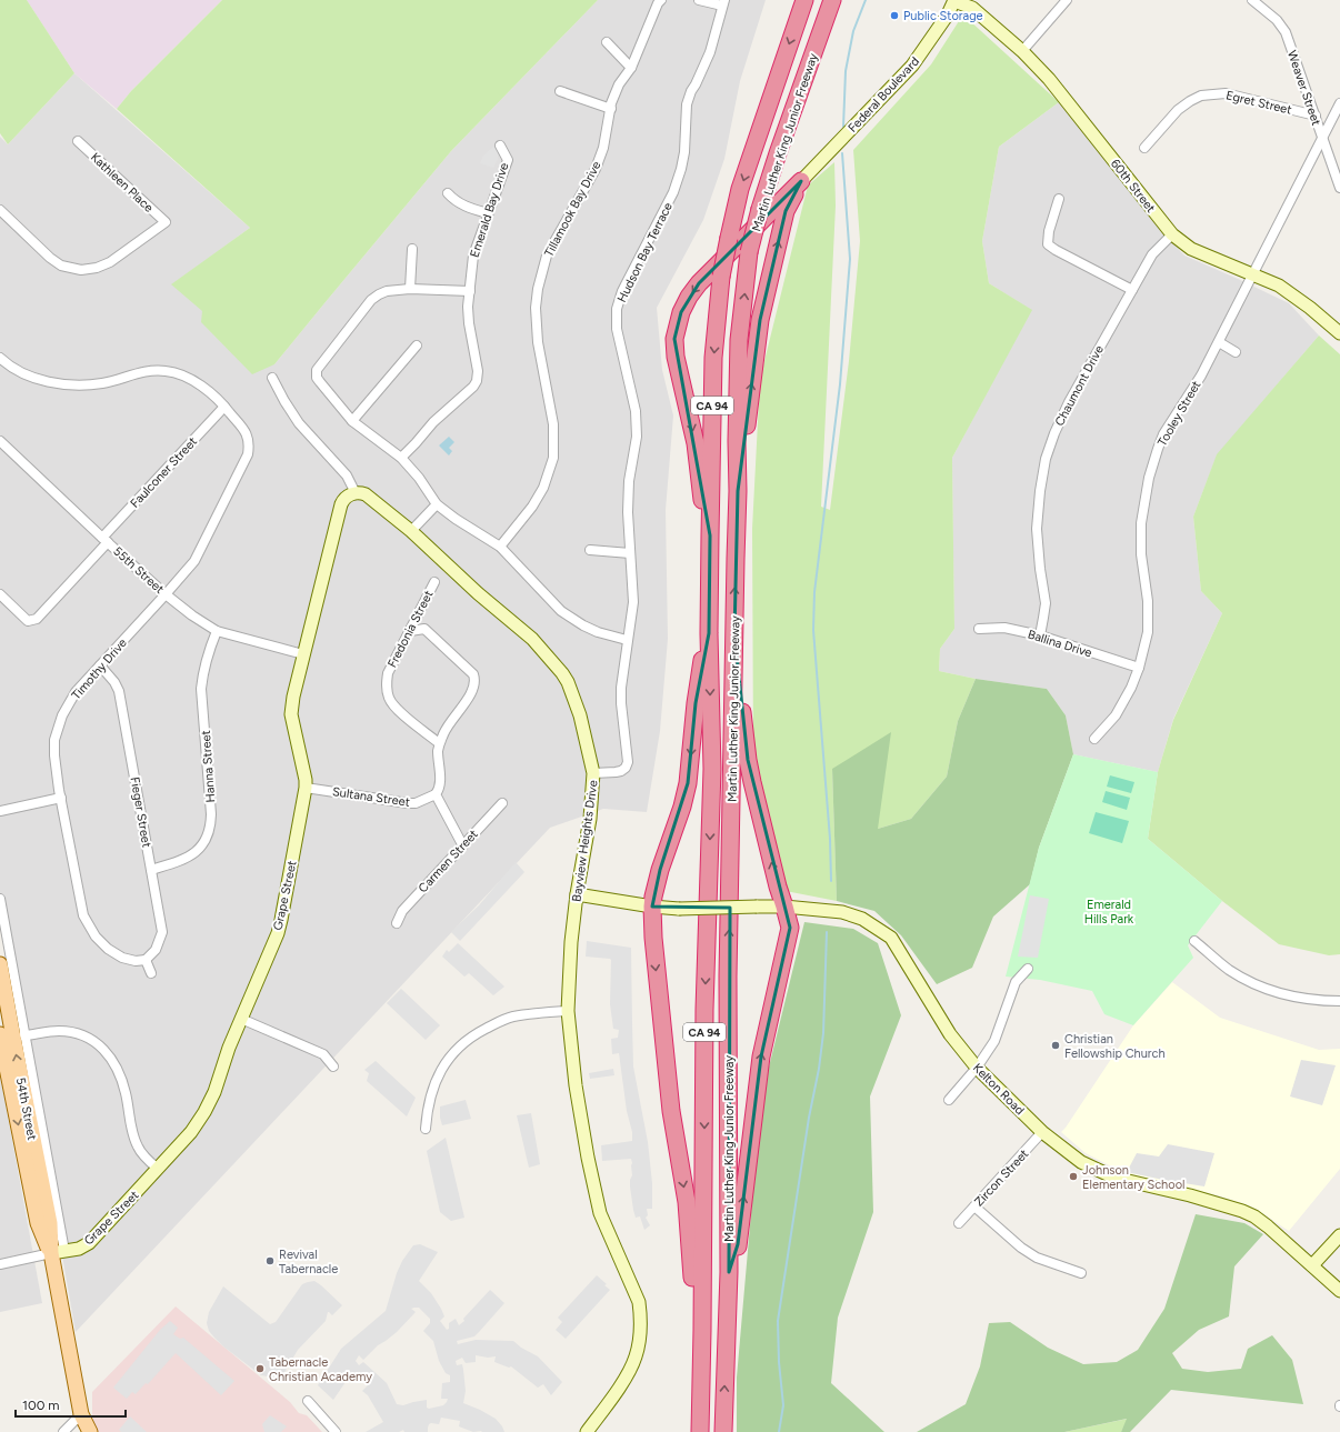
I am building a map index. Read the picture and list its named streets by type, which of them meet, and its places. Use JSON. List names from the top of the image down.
{
  "streets": {
    "highway": ["Martin Luther King Junior Freeway", "CA 94"],
    "main road": ["54th Street"],
    "street": [
      "Weaver Street",
      "Federal Boulevard",
      "Egret Street",
      "Kathleen Place",
      "60th Street",
      "Tillamook Bay Drive",
      "Emerald Bay Drive",
      "Hudson Bay Terrace",
      "Chaumont Drive",
      "Tooley Street",
      "Faulconer Street",
      "55th Street",
      "Fredonia Street",
      "Ballina Drive",
      "Timothy Drive",
      "Hanna Street",
      "Sultana Street",
      "Fieger Street",
      "Bayview Heights Drive",
      "Carmen Street",
      "Grape Street",
      "Kelton Road",
      "Zircon Street"
    ]
  },
  "crossings": [
    ["Weaver Street", "Egret Street"],
    ["Weaver Street", "Tooley Street"],
    ["Federal Boulevard", "60th Street"],
    ["60th Street", "Chaumont Drive"],
    ["60th Street", "Tooley Street"],
    ["Hudson Bay Terrace", "Bayview Heights Drive"],
    ["Chaumont Drive", "Ballina Drive"],
    ["Tooley Street", "Ballina Drive"],
    ["Faulconer Street", "55th Street"],
    ["Faulconer Street", "Timothy Drive"],
    ["55th Street", "Timothy Drive"],
    ["55th Street", "Hanna Street"],
    ["55th Street", "Grape Street"],
    ["Timothy Drive", "Fieger Street"],
    ["Hanna Street", "Fieger Street"],
    ["Sultana Street", "Grape Street"],
    ["Bayview Heights Drive", "Grape Street"],
    ["Bayview Heights Drive", "Kelton Road"],
    ["Grape Street", "54th Street"],
    ["Kelton Road", "Zircon Street"]
  ],
  "parks": ["Emerald Hills Park"],
  "places": [
    "Public Storage",
    "Christian Fellowship Church",
    "Johnson Elementary School",
    "Revival Tabernacle",
    "Tabernacle Christian Academy"
  ],
  "scale_bar": "100 m"
}
